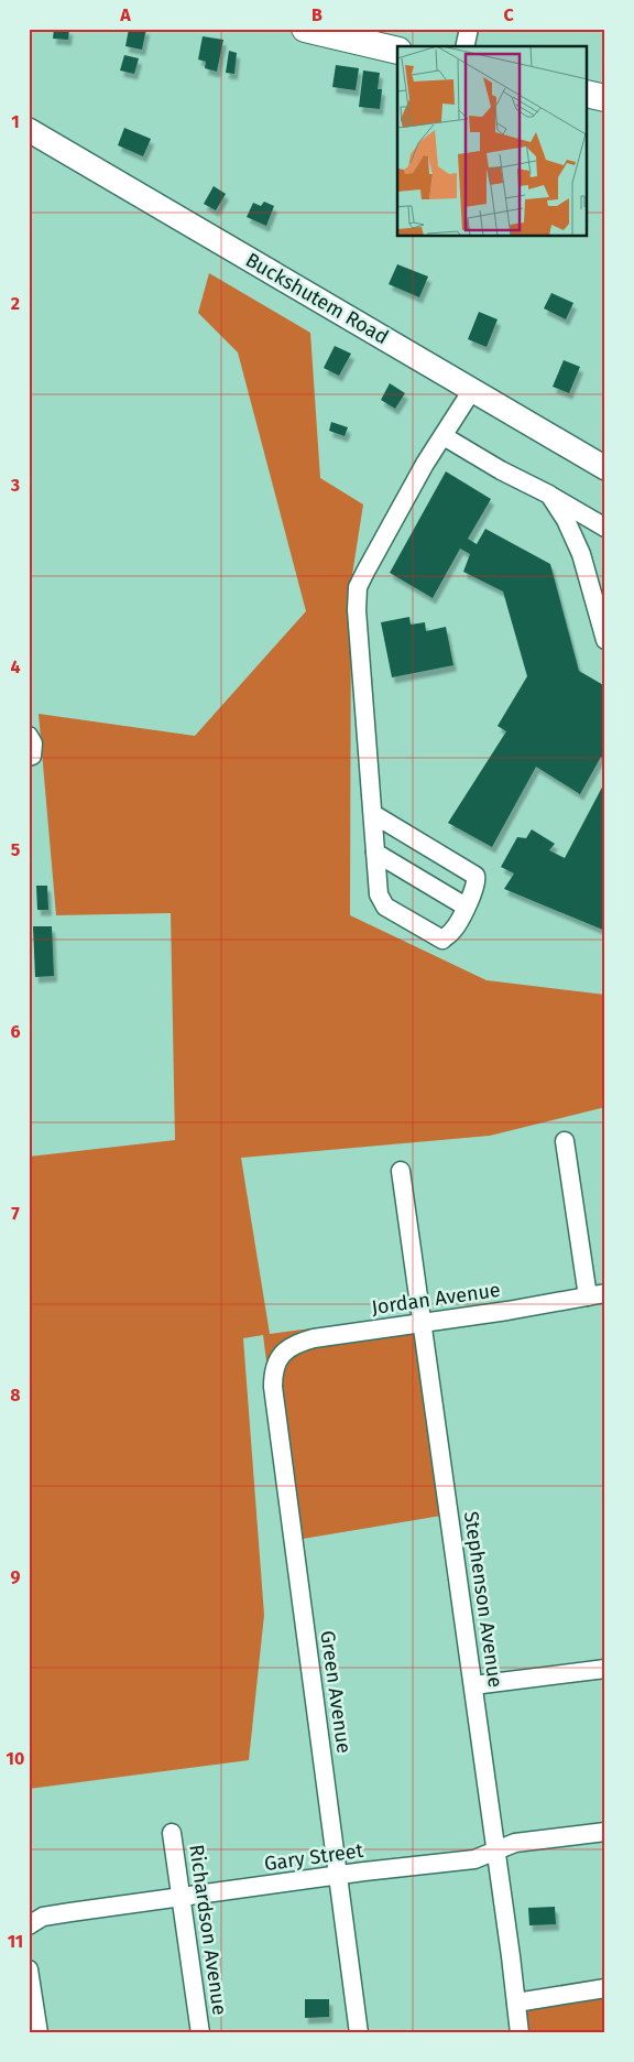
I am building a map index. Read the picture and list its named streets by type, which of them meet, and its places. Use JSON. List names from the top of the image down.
{
  "streets": {
    "main road": ["Buckshutem Road"],
    "street": [
      "Jordan Avenue",
      "Stephenson Avenue",
      "Green Avenue",
      "Gary Street",
      "Richardson Avenue"
    ]
  },
  "crossings": [
    ["Jordan Avenue", "Stephenson Avenue"],
    ["Jordan Avenue", "Green Avenue"],
    ["Stephenson Avenue", "Gary Street"],
    ["Green Avenue", "Gary Street"],
    ["Gary Street", "Richardson Avenue"]
  ],
  "grid": {
    "columns": ["A", "B", "C"],
    "rows": [
      "1",
      "2",
      "3",
      "4",
      "5",
      "6",
      "7",
      "8",
      "9",
      "10",
      "11"
    ]
  }
}
